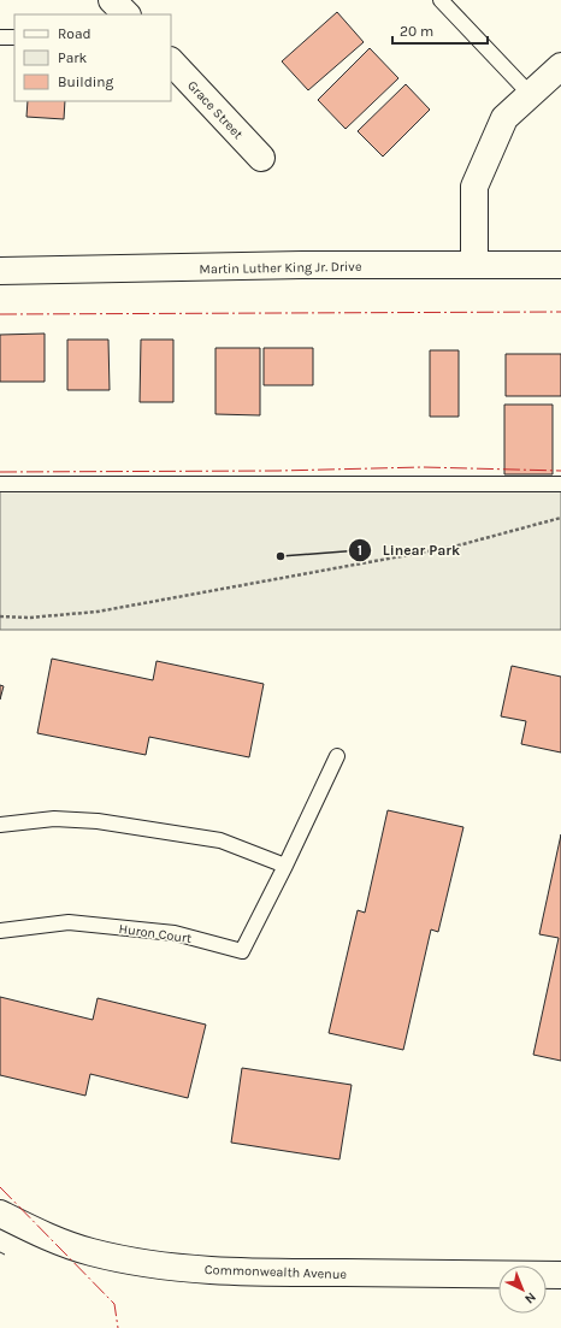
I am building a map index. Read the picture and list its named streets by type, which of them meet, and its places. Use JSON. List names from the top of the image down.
{
  "streets": {
    "street": ["Grace Street", "Martin Luther King Jr. Drive", "Commonwealth Avenue"],
    "lane": ["Huron Court"]
  },
  "places": ["Linear Park"],
  "legend": ["Road", "Park", "Building"],
  "scale_bar": "20 m",
  "north": "bottom right"
}
